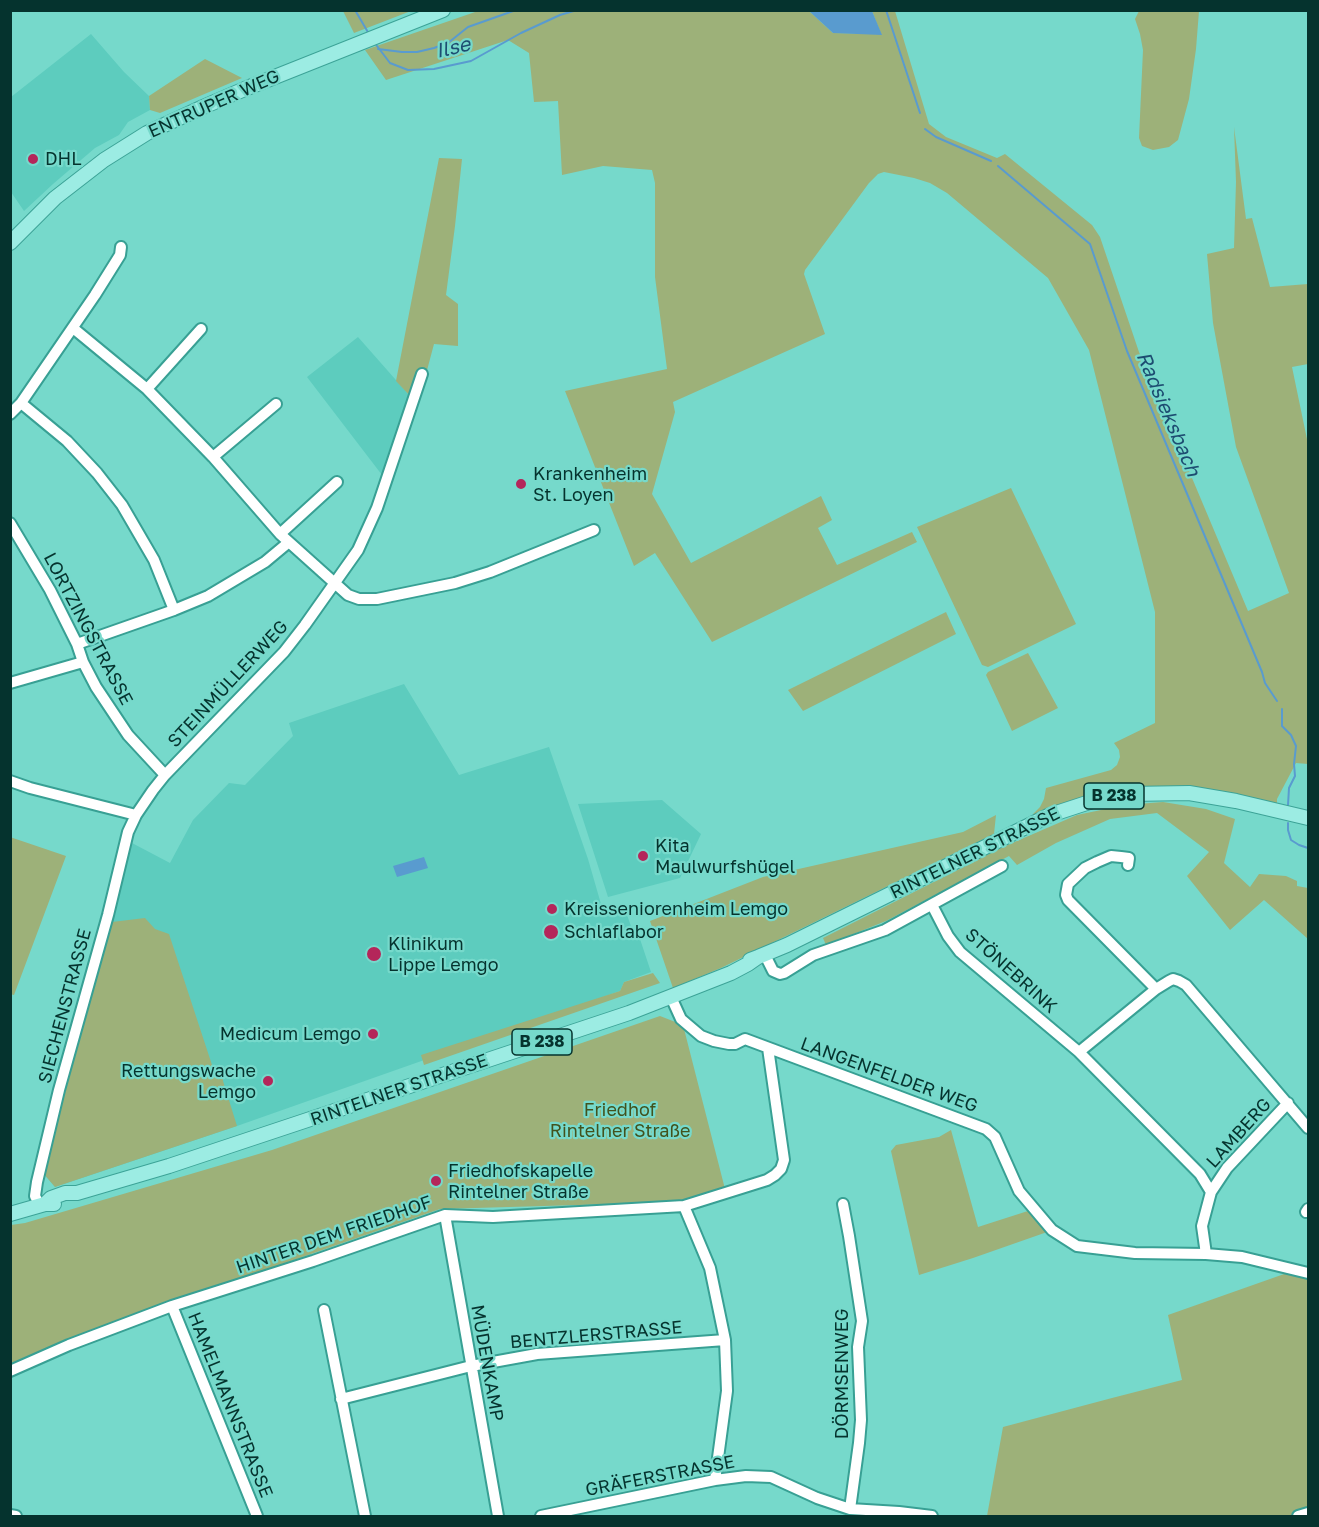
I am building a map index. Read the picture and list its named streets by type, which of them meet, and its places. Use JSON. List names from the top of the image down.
{
  "streets": {
    "main road": ["ENTRUPER WEG", "B 238", "RINTELNER STRASSE"],
    "street": [
      "LORTZINGSTRASSE",
      "STEINMÜLLERWEG",
      "STÖNEBRINK",
      "SIECHENSTRASSE",
      "LANGENFELDER WEG",
      "LAMBERG",
      "HINTER DEM FRIEDHOF",
      "BENTZLERSTRASSE",
      "MÜDENKAMP",
      "DÖRMSENWEG",
      "HAMELMANNSTRASSE",
      "GRÄFERSTRASSE"
    ]
  },
  "crossings": [
    ["LORTZINGSTRASSE", "STEINMÜLLERWEG"],
    ["STEINMÜLLERWEG", "SIECHENSTRASSE"],
    ["RINTELNER STRASSE", "SIECHENSTRASSE"],
    ["RINTELNER STRASSE", "LANGENFELDER WEG"],
    ["STÖNEBRINK", "LAMBERG"],
    ["LANGENFELDER WEG", "LAMBERG"],
    ["LANGENFELDER WEG", "HINTER DEM FRIEDHOF"],
    ["HINTER DEM FRIEDHOF", "MÜDENKAMP"],
    ["HINTER DEM FRIEDHOF", "HAMELMANNSTRASSE"],
    ["BENTZLERSTRASSE", "MÜDENKAMP"],
    ["DÖRMSENWEG", "GRÄFERSTRASSE"]
  ],
  "water": ["Ilse", "Radsieksbach"],
  "parks": ["Friedhof Rintelner Straße"],
  "places": [
    "DHL",
    "Krankenheim St. Loyen",
    "Kita Maulwurfshügel",
    "Kreisseniorenheim Lemgo",
    "Schlaflabor",
    "Klinikum Lippe Lemgo",
    "Medicum Lemgo",
    "Rettungswache Lemgo",
    "Friedhofskapelle Rintelner Straße"
  ]
}
